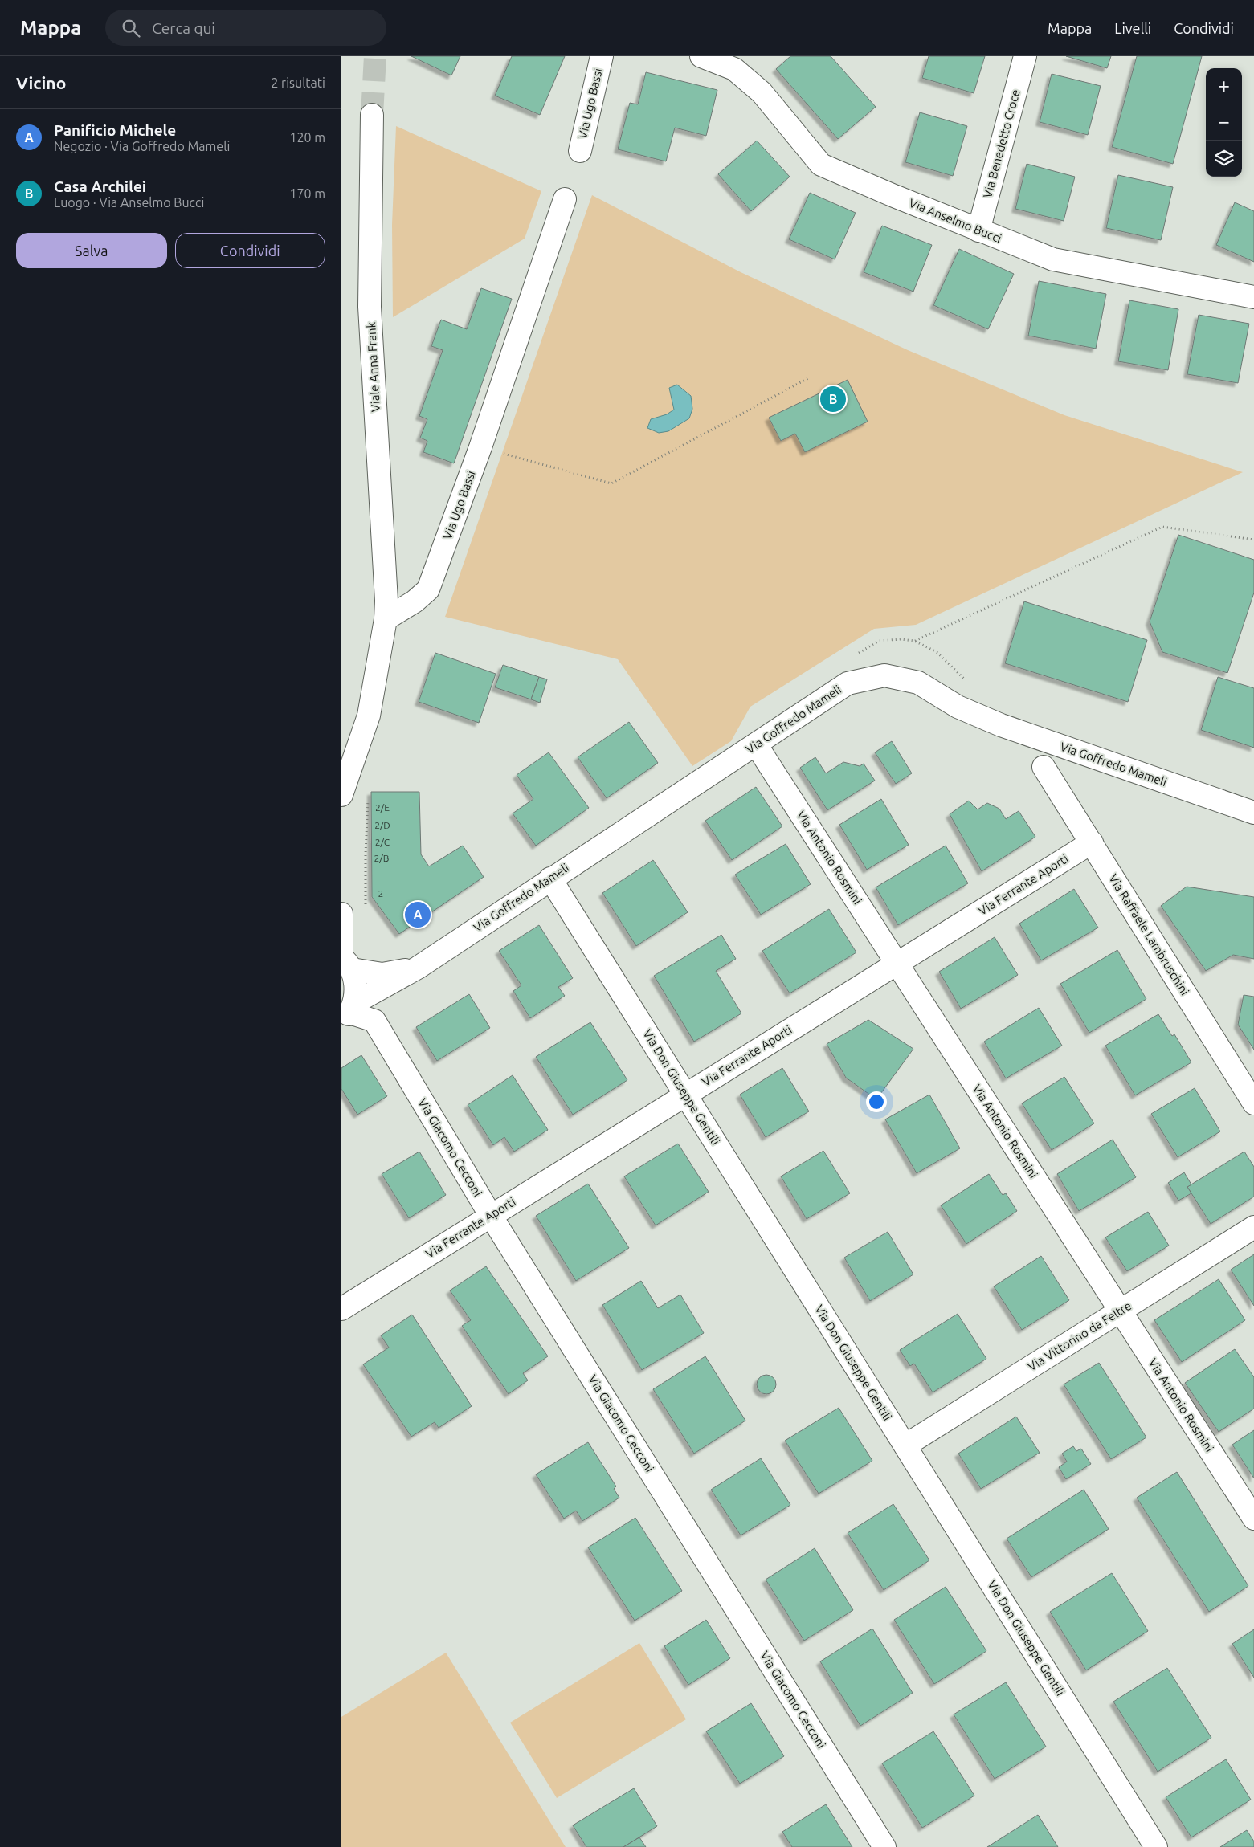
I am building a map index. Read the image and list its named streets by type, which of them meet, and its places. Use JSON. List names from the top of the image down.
{
  "streets": {
    "street": [
      "Via Ugo Bassi",
      "Via Benedetto Croce",
      "Via Anselmo Bucci",
      "Viale Anna Frank",
      "Via Goffredo Mameli",
      "Via Antonio Rosmini",
      "Via Ferrante Aporti",
      "Via Raffaele Lambruschini",
      "Via Don Giuseppe Gentili",
      "Via Giacomo Cecconi",
      "Via Vittorino da Feltre"
    ]
  },
  "crossings": [
    ["Via Ugo Bassi", "Viale Anna Frank"],
    ["Via Benedetto Croce", "Via Anselmo Bucci"],
    ["Via Goffredo Mameli", "Via Antonio Rosmini"],
    ["Via Goffredo Mameli", "Via Don Giuseppe Gentili"],
    ["Via Goffredo Mameli", "Via Giacomo Cecconi"],
    ["Via Antonio Rosmini", "Via Ferrante Aporti"],
    ["Via Antonio Rosmini", "Via Vittorino da Feltre"],
    ["Via Ferrante Aporti", "Via Raffaele Lambruschini"],
    ["Via Ferrante Aporti", "Via Don Giuseppe Gentili"],
    ["Via Ferrante Aporti", "Via Giacomo Cecconi"],
    ["Via Don Giuseppe Gentili", "Via Vittorino da Feltre"]
  ],
  "house_numbers": [
    "2/E",
    "2/D",
    "2/C",
    "2/B",
    "2"
  ],
  "page": {
    "header": "Mappa",
    "search": "Cerca qui",
    "nav": ["Mappa", "Livelli", "Condividi"],
    "heading": ["Vicino", "2 risultati"],
    "map_buttons": ["+", "−"],
    "list": [
      {
        "mark": "A",
        "name": "Panificio Michele",
        "note": "Negozio · Via Goffredo Mameli",
        "value": "120 m"
      },
      {
        "mark": "B",
        "name": "Casa Archilei",
        "note": "Luogo · Via Anselmo Bucci",
        "value": "170 m"
      }
    ],
    "buttons": ["Salva", "Condividi"],
    "pins": ["B", "A"]
  }
}
